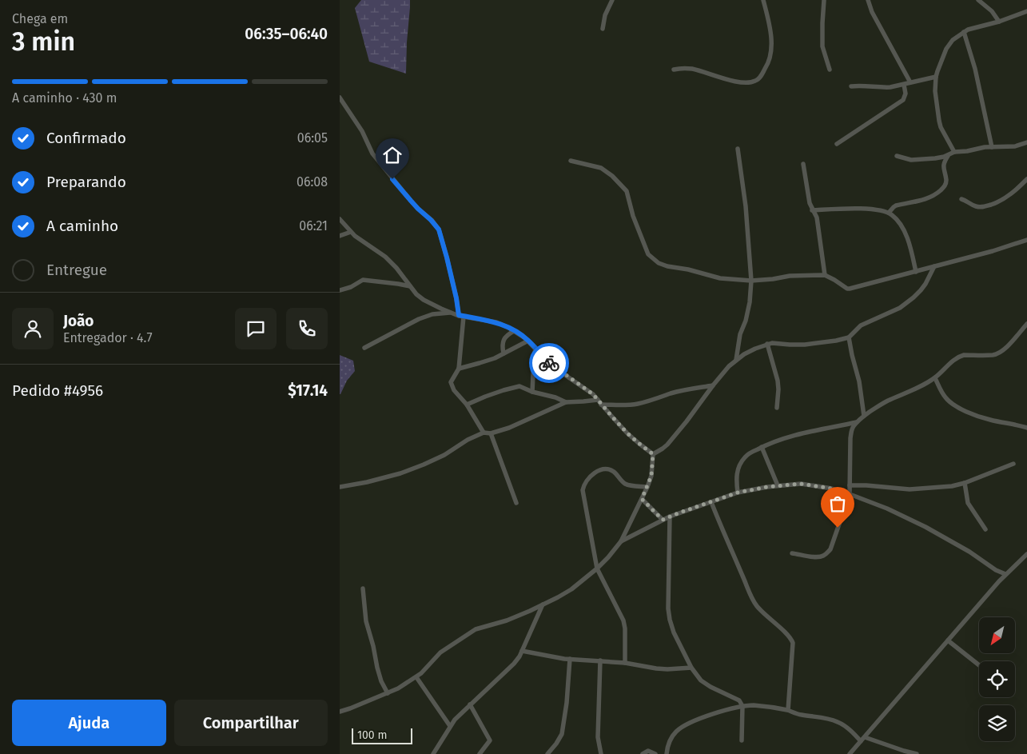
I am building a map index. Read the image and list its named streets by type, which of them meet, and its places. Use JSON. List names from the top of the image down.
{
  "scale_bar": "100 m",
  "north": "bottom left",
  "page": {
    "heading": ["3 min", "Chega em", "06:35–06:40"],
    "panel": [
      "João",
      "Entregador · 4.7",
      "Pedido #4956",
      "$17.14"
    ],
    "bar": "A caminho · 430 m",
    "list": [
      ["Confirmado", "06:05"],
      ["Preparando", "06:08"],
      ["A caminho", "06:21"],
      "Entregue"
    ],
    "buttons": ["Ajuda", "Compartilhar"],
    "scale": "100 m"
  }
}
